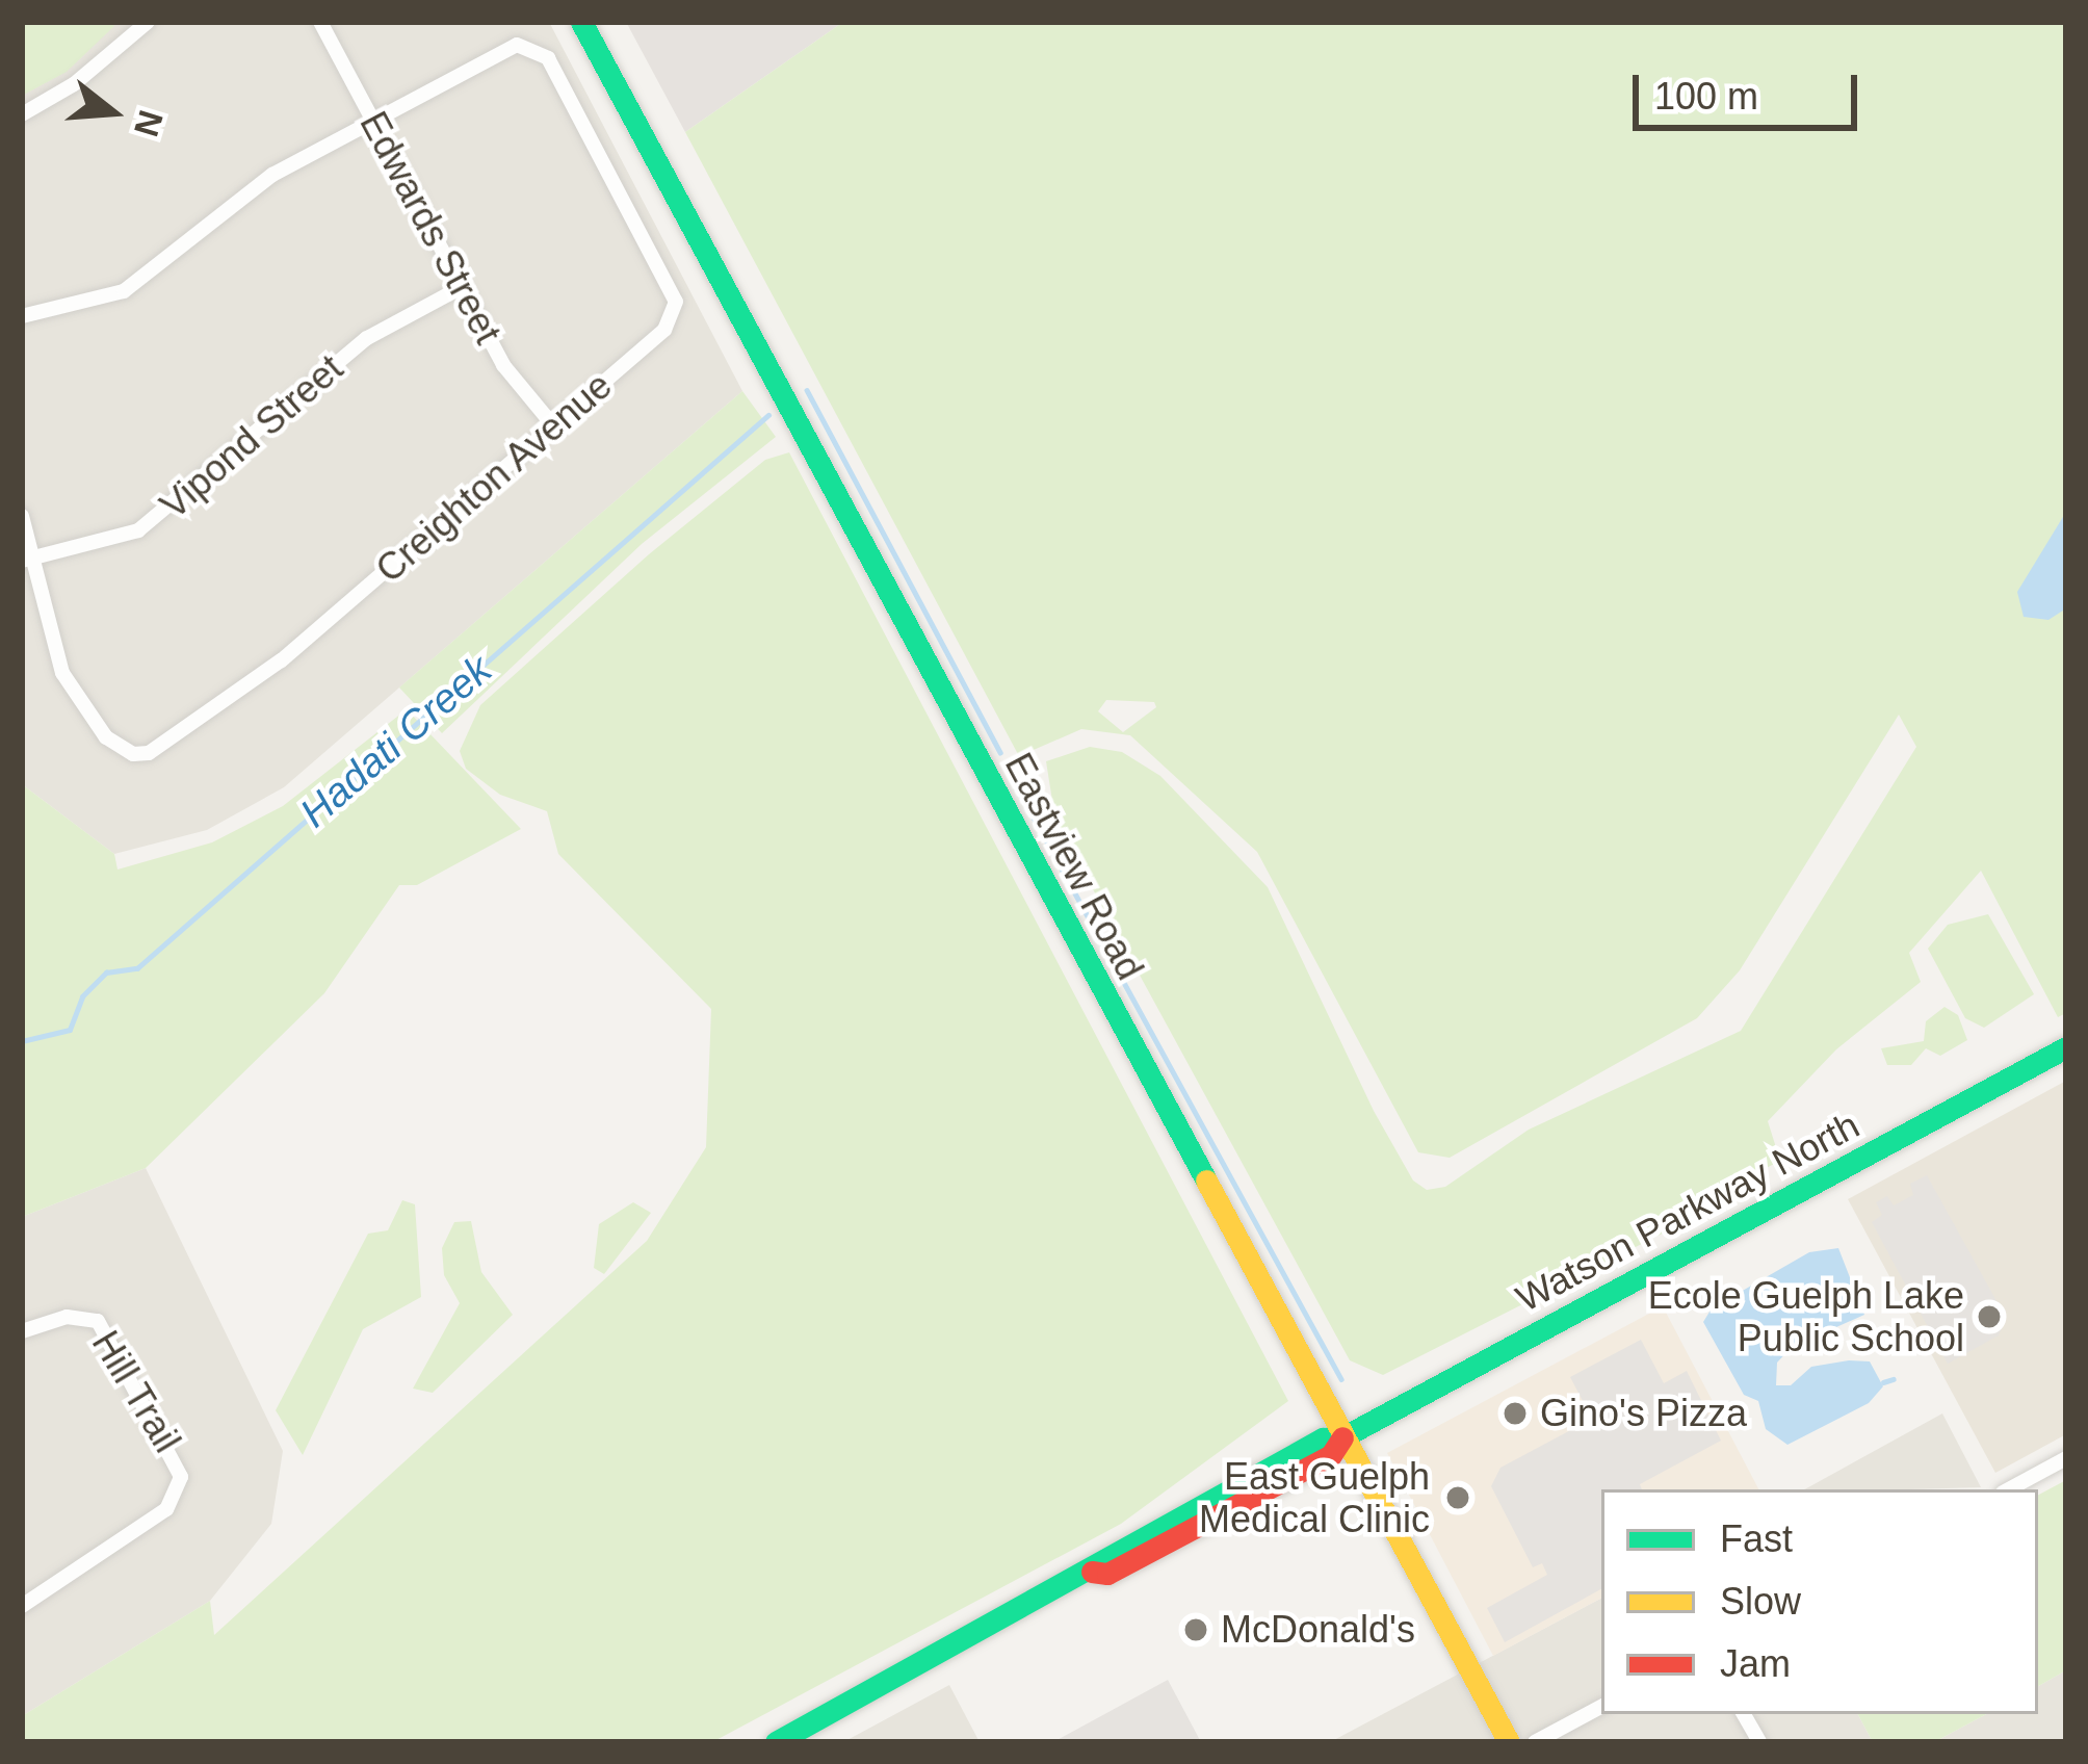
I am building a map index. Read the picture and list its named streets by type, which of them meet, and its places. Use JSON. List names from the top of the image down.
{
  "streets": {
    "street": [
      "Edwards Street",
      "Vipond Street",
      "Creighton Avenue",
      "Eastview Road",
      "Watson Parkway North",
      "Hill Trail"
    ]
  },
  "crossings": [
    ["Edwards Street", "Vipond Street"],
    ["Edwards Street", "Creighton Avenue"],
    ["Vipond Street", "Creighton Avenue"],
    ["Eastview Road", "Watson Parkway North"]
  ],
  "water": ["Hadati Creek"],
  "places": [
    "Ecole Guelph Lake Public School",
    "Gino's Pizza",
    "East Guelph Medical Clinic",
    "McDonald's"
  ],
  "legend": ["Fast", "Slow", "Jam"],
  "scale_bar": "100 m",
  "north": "right"
}
